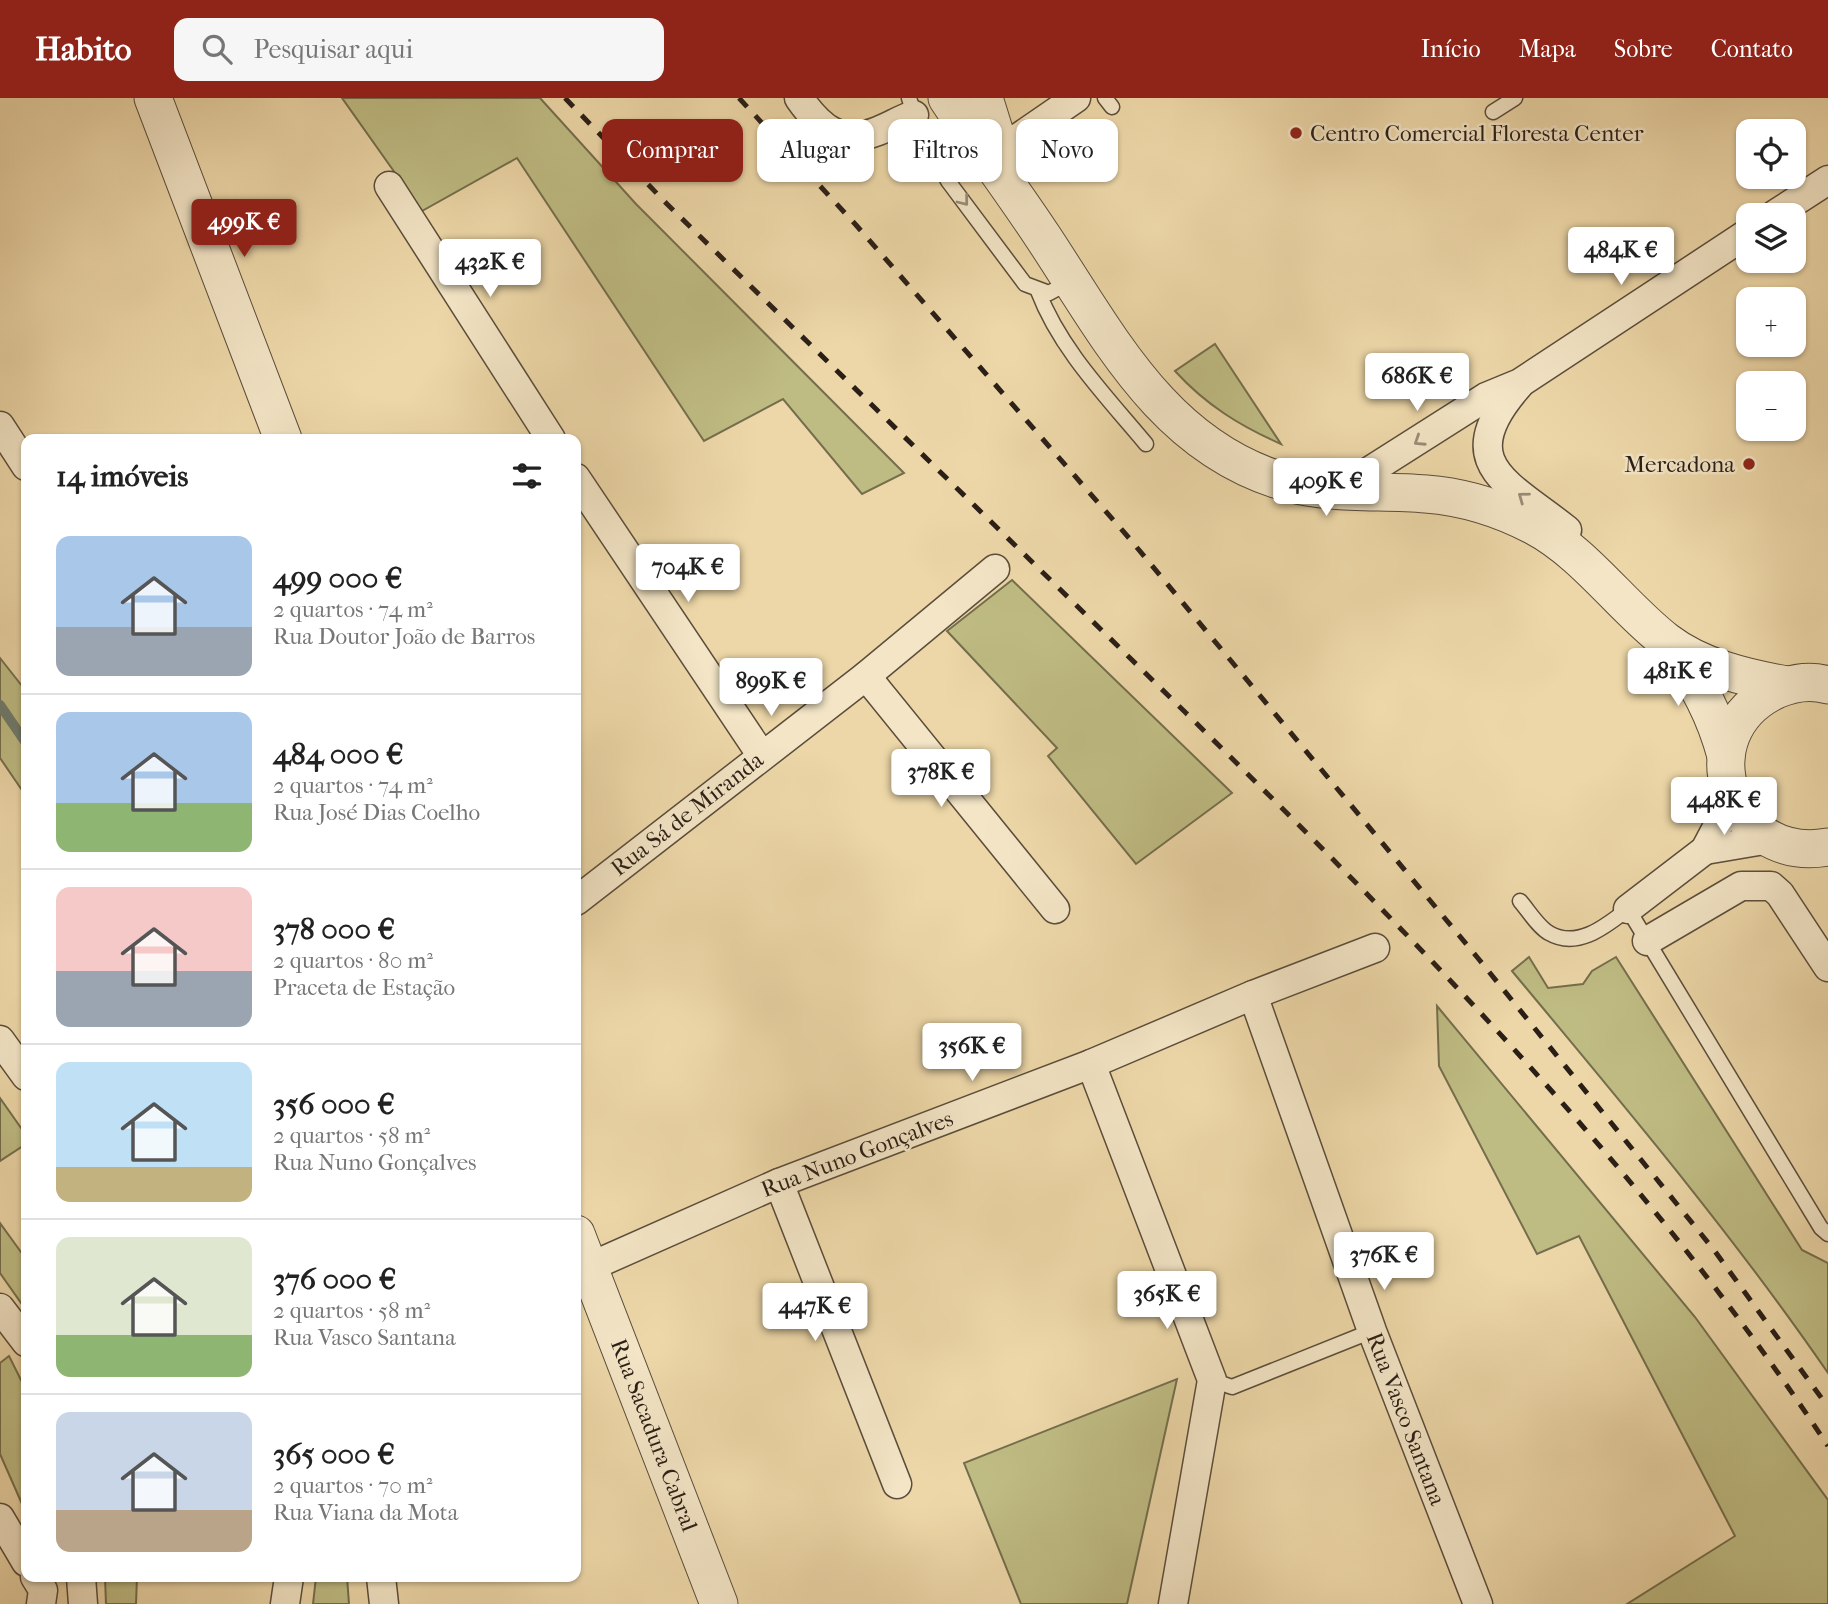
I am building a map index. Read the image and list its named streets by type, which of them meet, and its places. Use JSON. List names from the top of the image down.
{
  "streets": {
    "street": [
      "Rua Sá de Miranda",
      "Rua Nuno Gonçalves",
      "Rua Vasco Santana",
      "Rua Sacadura Cabral"
    ]
  },
  "crossings": [
    ["Rua Nuno Gonçalves", "Rua Vasco Santana"]
  ],
  "places": ["Centro Comercial Floresta Center", "Mercadona"],
  "page": {
    "header": "Habito",
    "search": "Pesquisar aqui",
    "nav": [
      "Início",
      "Mapa",
      "Sobre",
      "Contato"
    ],
    "map_buttons": ["+", "−"],
    "chip": [
      "Comprar",
      "Alugar",
      "Filtros",
      "Novo"
    ],
    "price": [
      "499K €",
      "484K €",
      "432K €",
      "686K €",
      "409K €",
      "704K €",
      "481K €",
      "899K €",
      "378K €",
      "448K €",
      "356K €",
      "376K €",
      "365K €",
      "447K €"
    ],
    "heading": "14 imóveis",
    "list": [
      {
        "name": "499 000 €",
        "note": "2 quartos · 74 m² · Rua Doutor João de Barros"
      },
      {
        "name": "484 000 €",
        "note": "2 quartos · 74 m² · Rua José Dias Coelho"
      },
      {
        "name": "378 000 €",
        "note": "2 quartos · 80 m² · Praceta de Estação"
      },
      {
        "name": "356 000 €",
        "note": "2 quartos · 58 m² · Rua Nuno Gonçalves"
      },
      {
        "name": "376 000 €",
        "note": "2 quartos · 58 m² · Rua Vasco Santana"
      },
      {
        "name": "365 000 €",
        "note": "2 quartos · 70 m² · Rua Viana da Mota"
      }
    ]
  }
}
